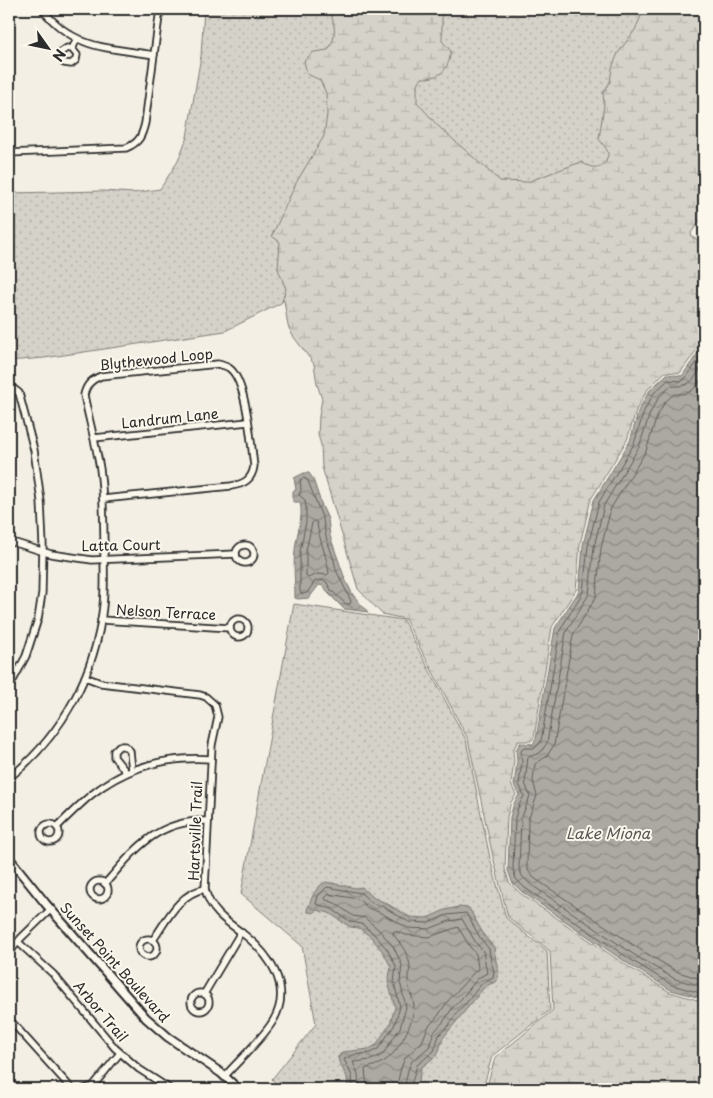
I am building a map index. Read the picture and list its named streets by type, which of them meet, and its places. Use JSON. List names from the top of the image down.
{
  "streets": {
    "street": [
      "Blythewood Loop",
      "Landrum Lane",
      "Latta Court",
      "Nelson Terrace",
      "Hartsville Trail",
      "Sunset Point Boulevard",
      "Arbor Trail"
    ]
  },
  "crossings": [
    ["Blythewood Loop", "Landrum Lane"],
    ["Blythewood Loop", "Latta Court"],
    ["Blythewood Loop", "Nelson Terrace"],
    ["Blythewood Loop", "Hartsville Trail"],
    ["Hartsville Trail", "Sunset Point Boulevard"]
  ],
  "water": ["Lake Miona"],
  "north": "bottom right"
}
